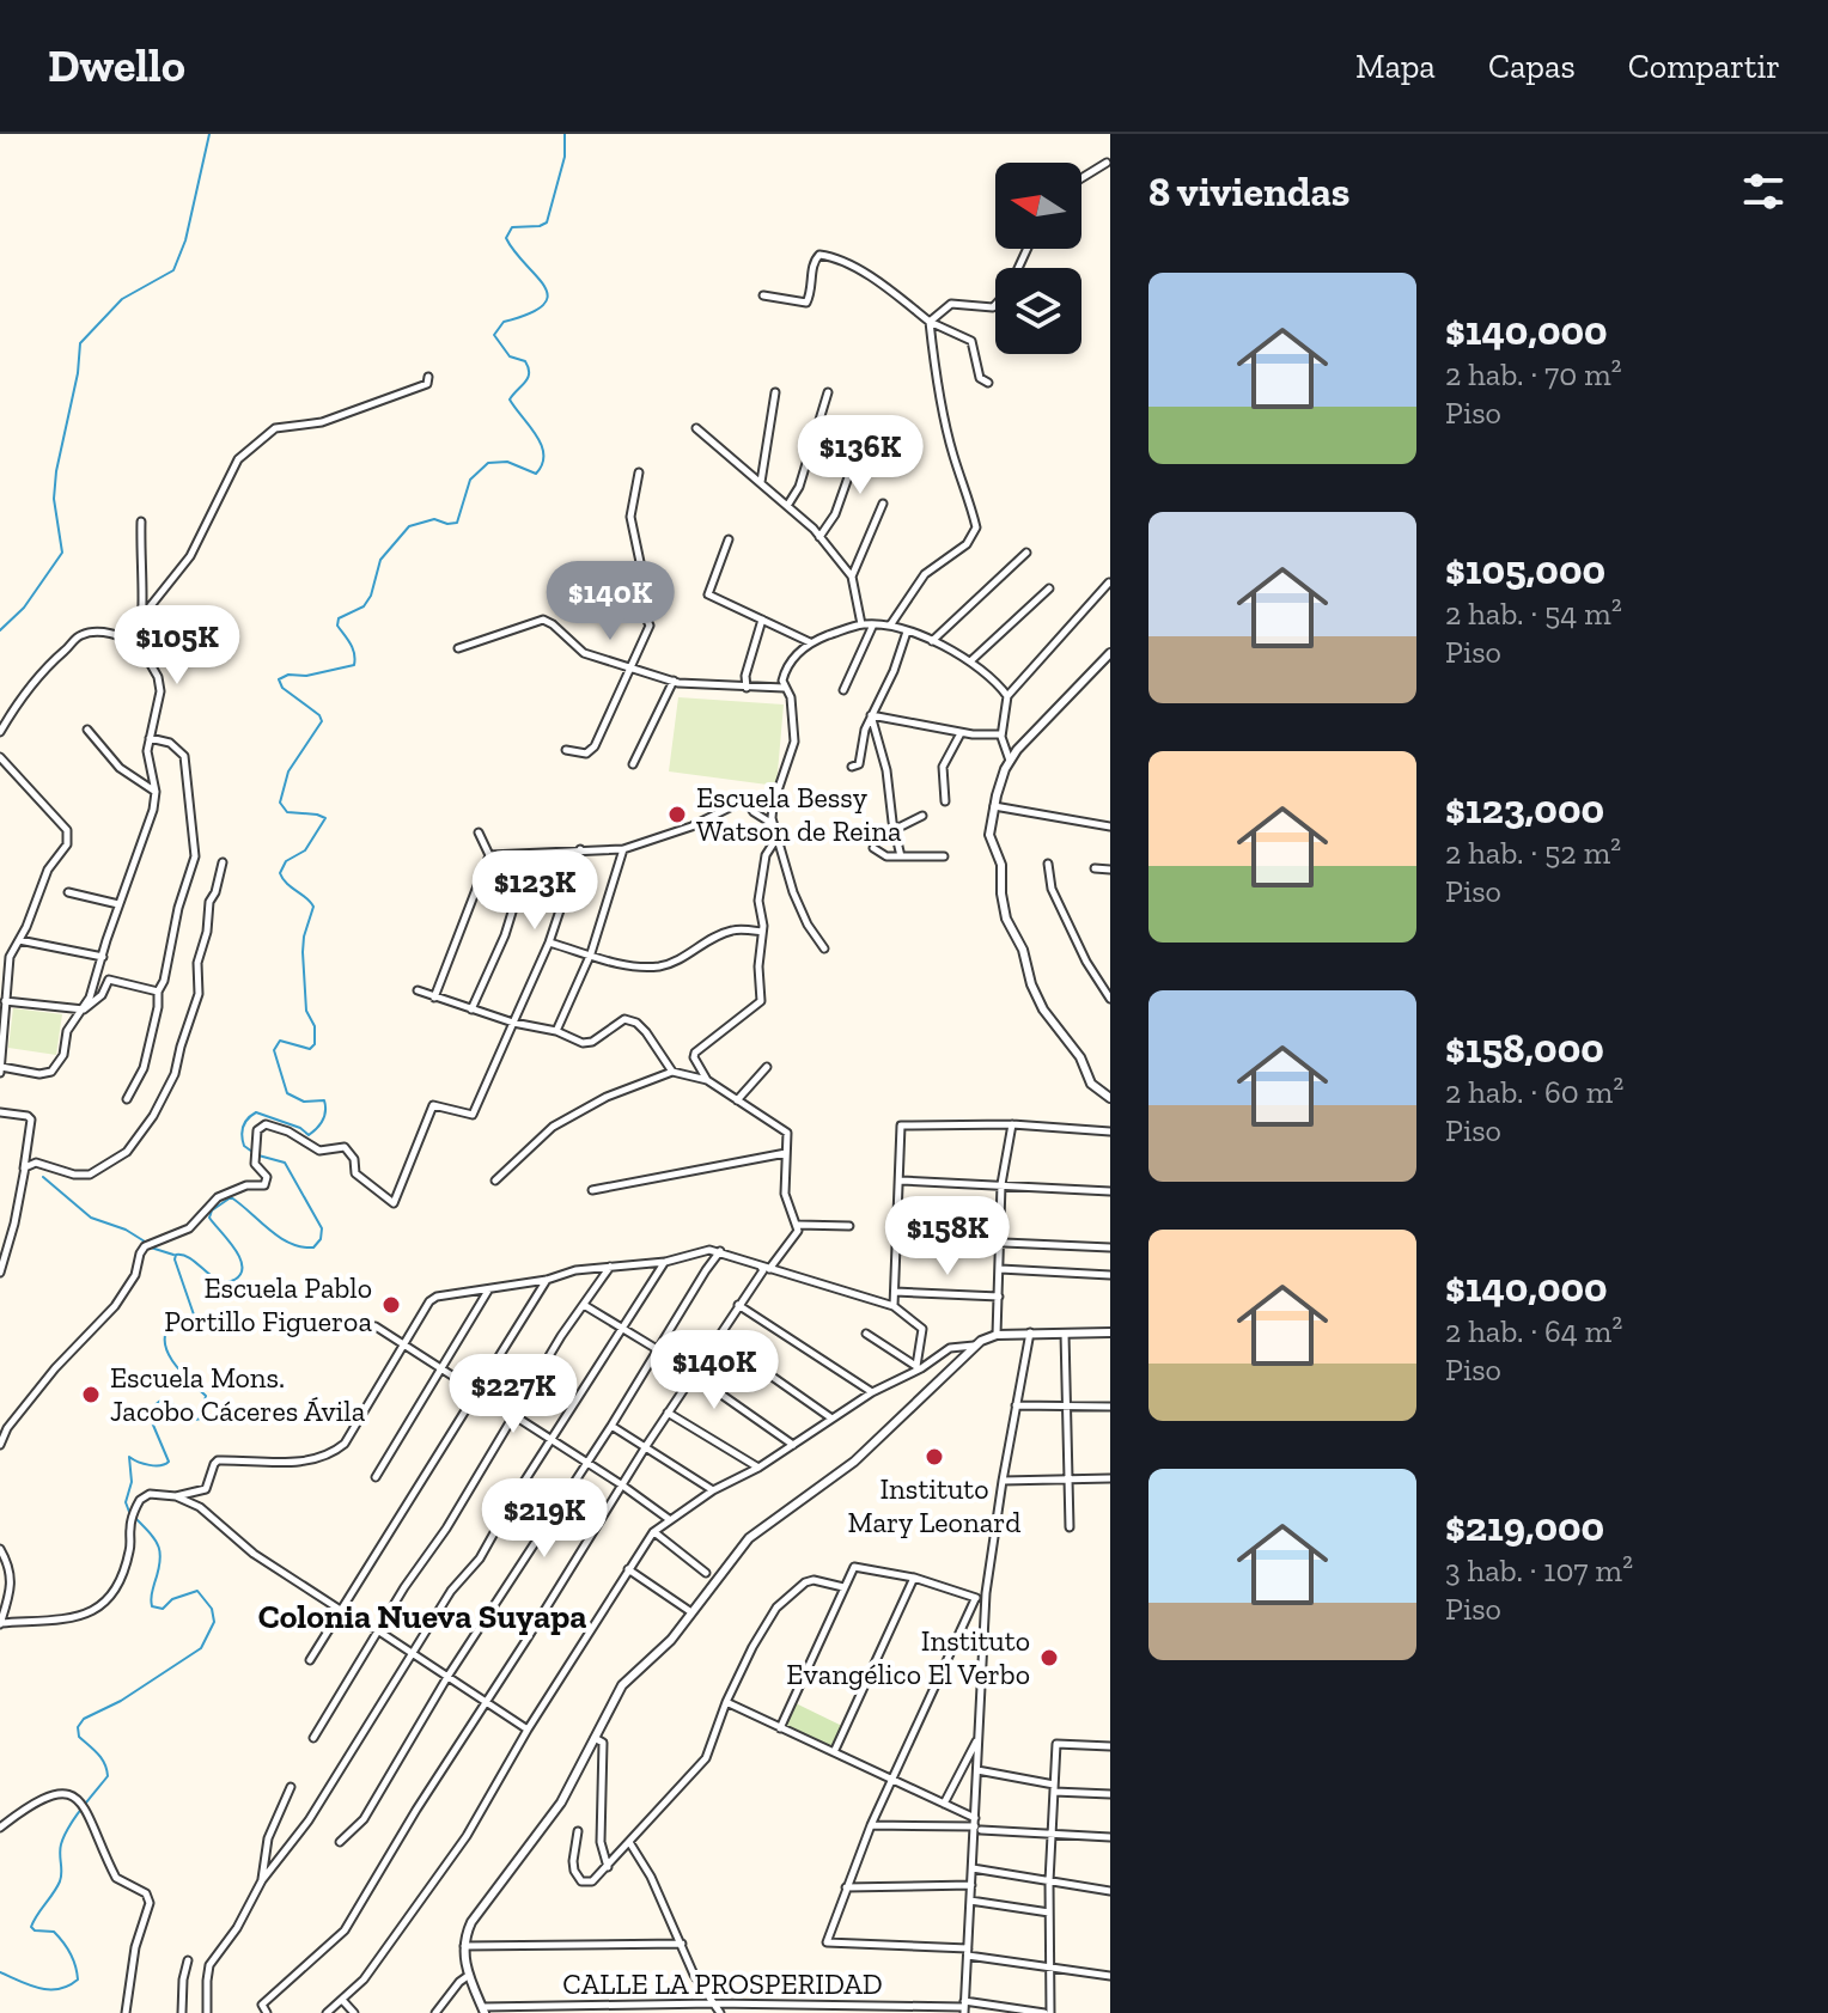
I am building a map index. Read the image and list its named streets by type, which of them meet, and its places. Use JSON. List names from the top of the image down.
{
  "streets": {
    "street": ["CALLE LA PROSPERIDAD"]
  },
  "districts": ["Colonia Nueva Suyapa"],
  "places": [
    "Escuela Bessy Watson de Reina",
    "Escuela Pablo Portillo Figueroa",
    "Escuela Mons. Jacobo Cáceres Ávila",
    "Instituto Mary Leonard",
    "Instituto Evangélico El Verbo"
  ],
  "north": "left",
  "page": {
    "header": "Dwello",
    "nav": ["Mapa", "Capas", "Compartir"],
    "heading": "8 viviendas",
    "list": [
      {
        "name": "$140,000",
        "note": "2 hab. · 70 m² · Piso"
      },
      {
        "name": "$105,000",
        "note": "2 hab. · 54 m² · Piso"
      },
      {
        "name": "$123,000",
        "note": "2 hab. · 52 m² · Piso"
      },
      {
        "name": "$158,000",
        "note": "2 hab. · 60 m² · Piso"
      },
      {
        "name": "$140,000",
        "note": "2 hab. · 64 m² · Piso"
      },
      {
        "name": "$219,000",
        "note": "3 hab. · 107 m² · Piso"
      }
    ],
    "price": [
      "$136K",
      "$140K",
      "$105K",
      "$123K",
      "$158K",
      "$140K",
      "$227K",
      "$219K"
    ]
  }
}
